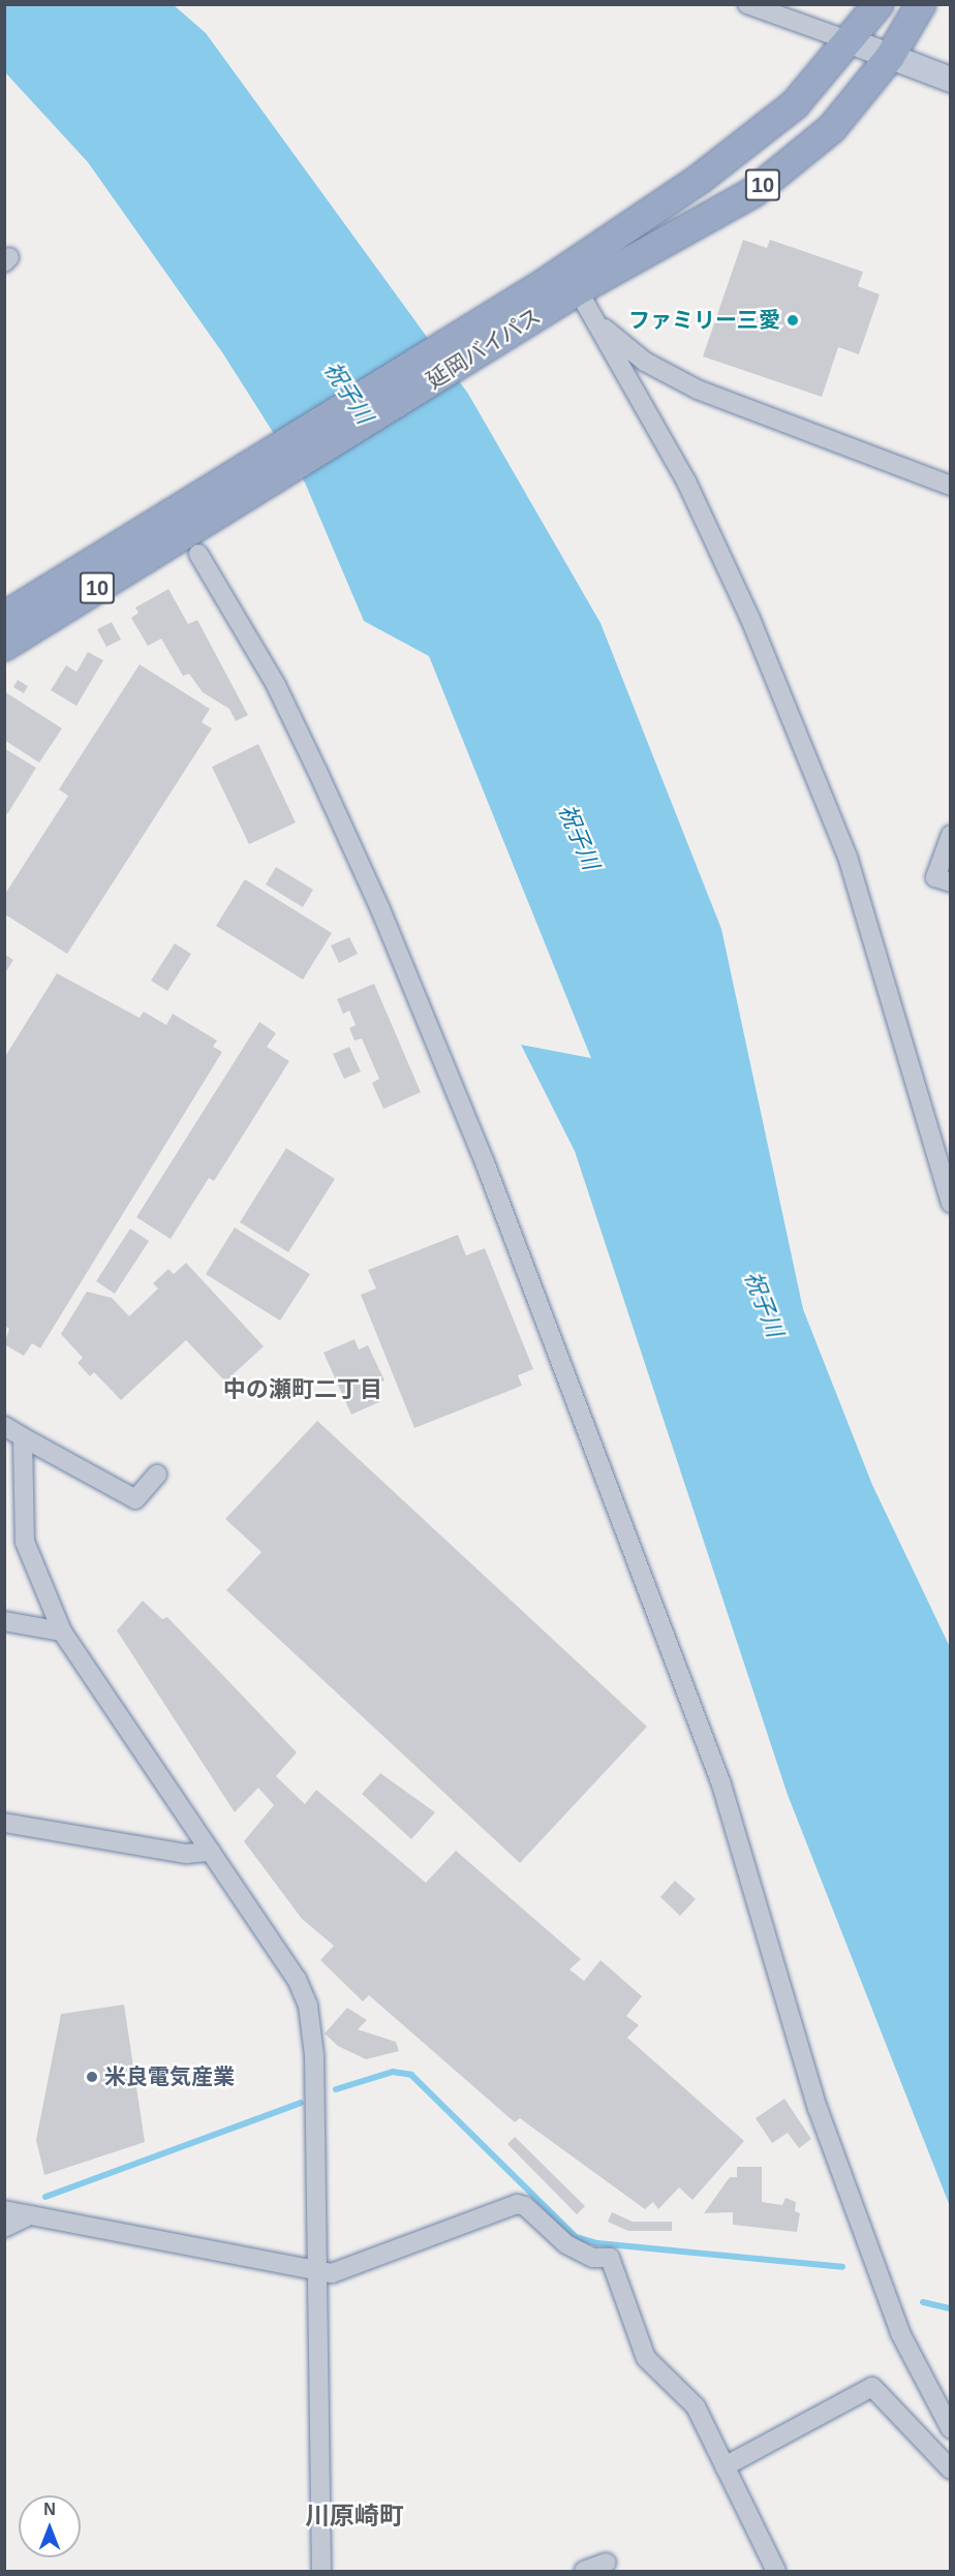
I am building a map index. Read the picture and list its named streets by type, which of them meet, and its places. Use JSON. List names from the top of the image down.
{
  "streets": {
    "highway": ["10", "延岡バイパス"]
  },
  "districts": ["中の瀬町二丁目", "川原崎町"],
  "water": ["祝子川"],
  "places": ["ファミリー三愛", "米良電気産業"],
  "north": "top"
}
